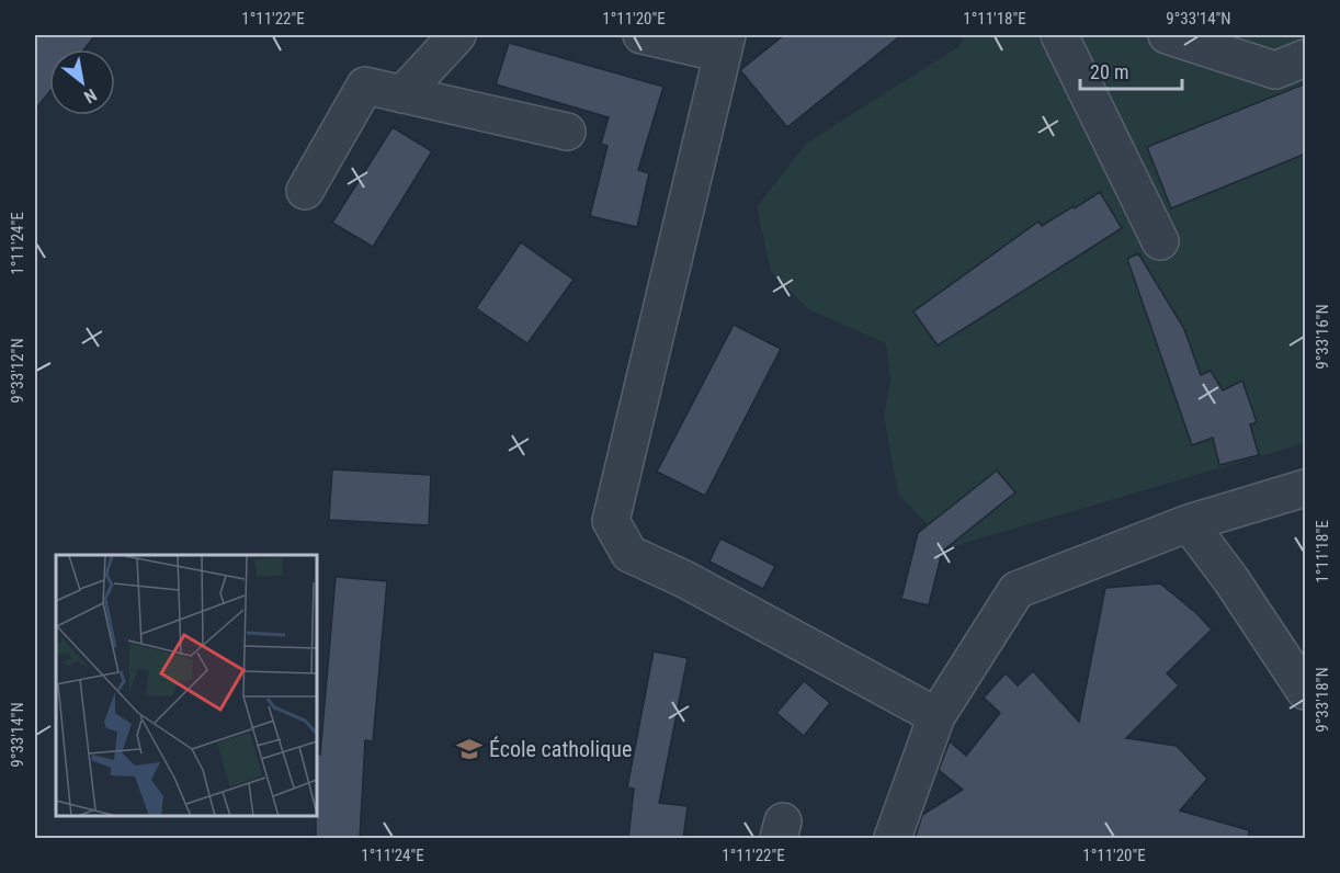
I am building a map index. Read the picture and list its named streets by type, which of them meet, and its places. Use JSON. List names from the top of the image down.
{
  "places": {
    "school or university": ["École catholique"]
  },
  "scale_bar": "20 m",
  "north": "bottom right",
  "coordinates": [
    "1°11'22\"E",
    "1°11'20\"E",
    "1°11'18\"E",
    "9°33'14\"N",
    "1°11'24\"E",
    "9°33'16\"N",
    "9°33'12\"N",
    "9°33'18\"N"
  ]
}
